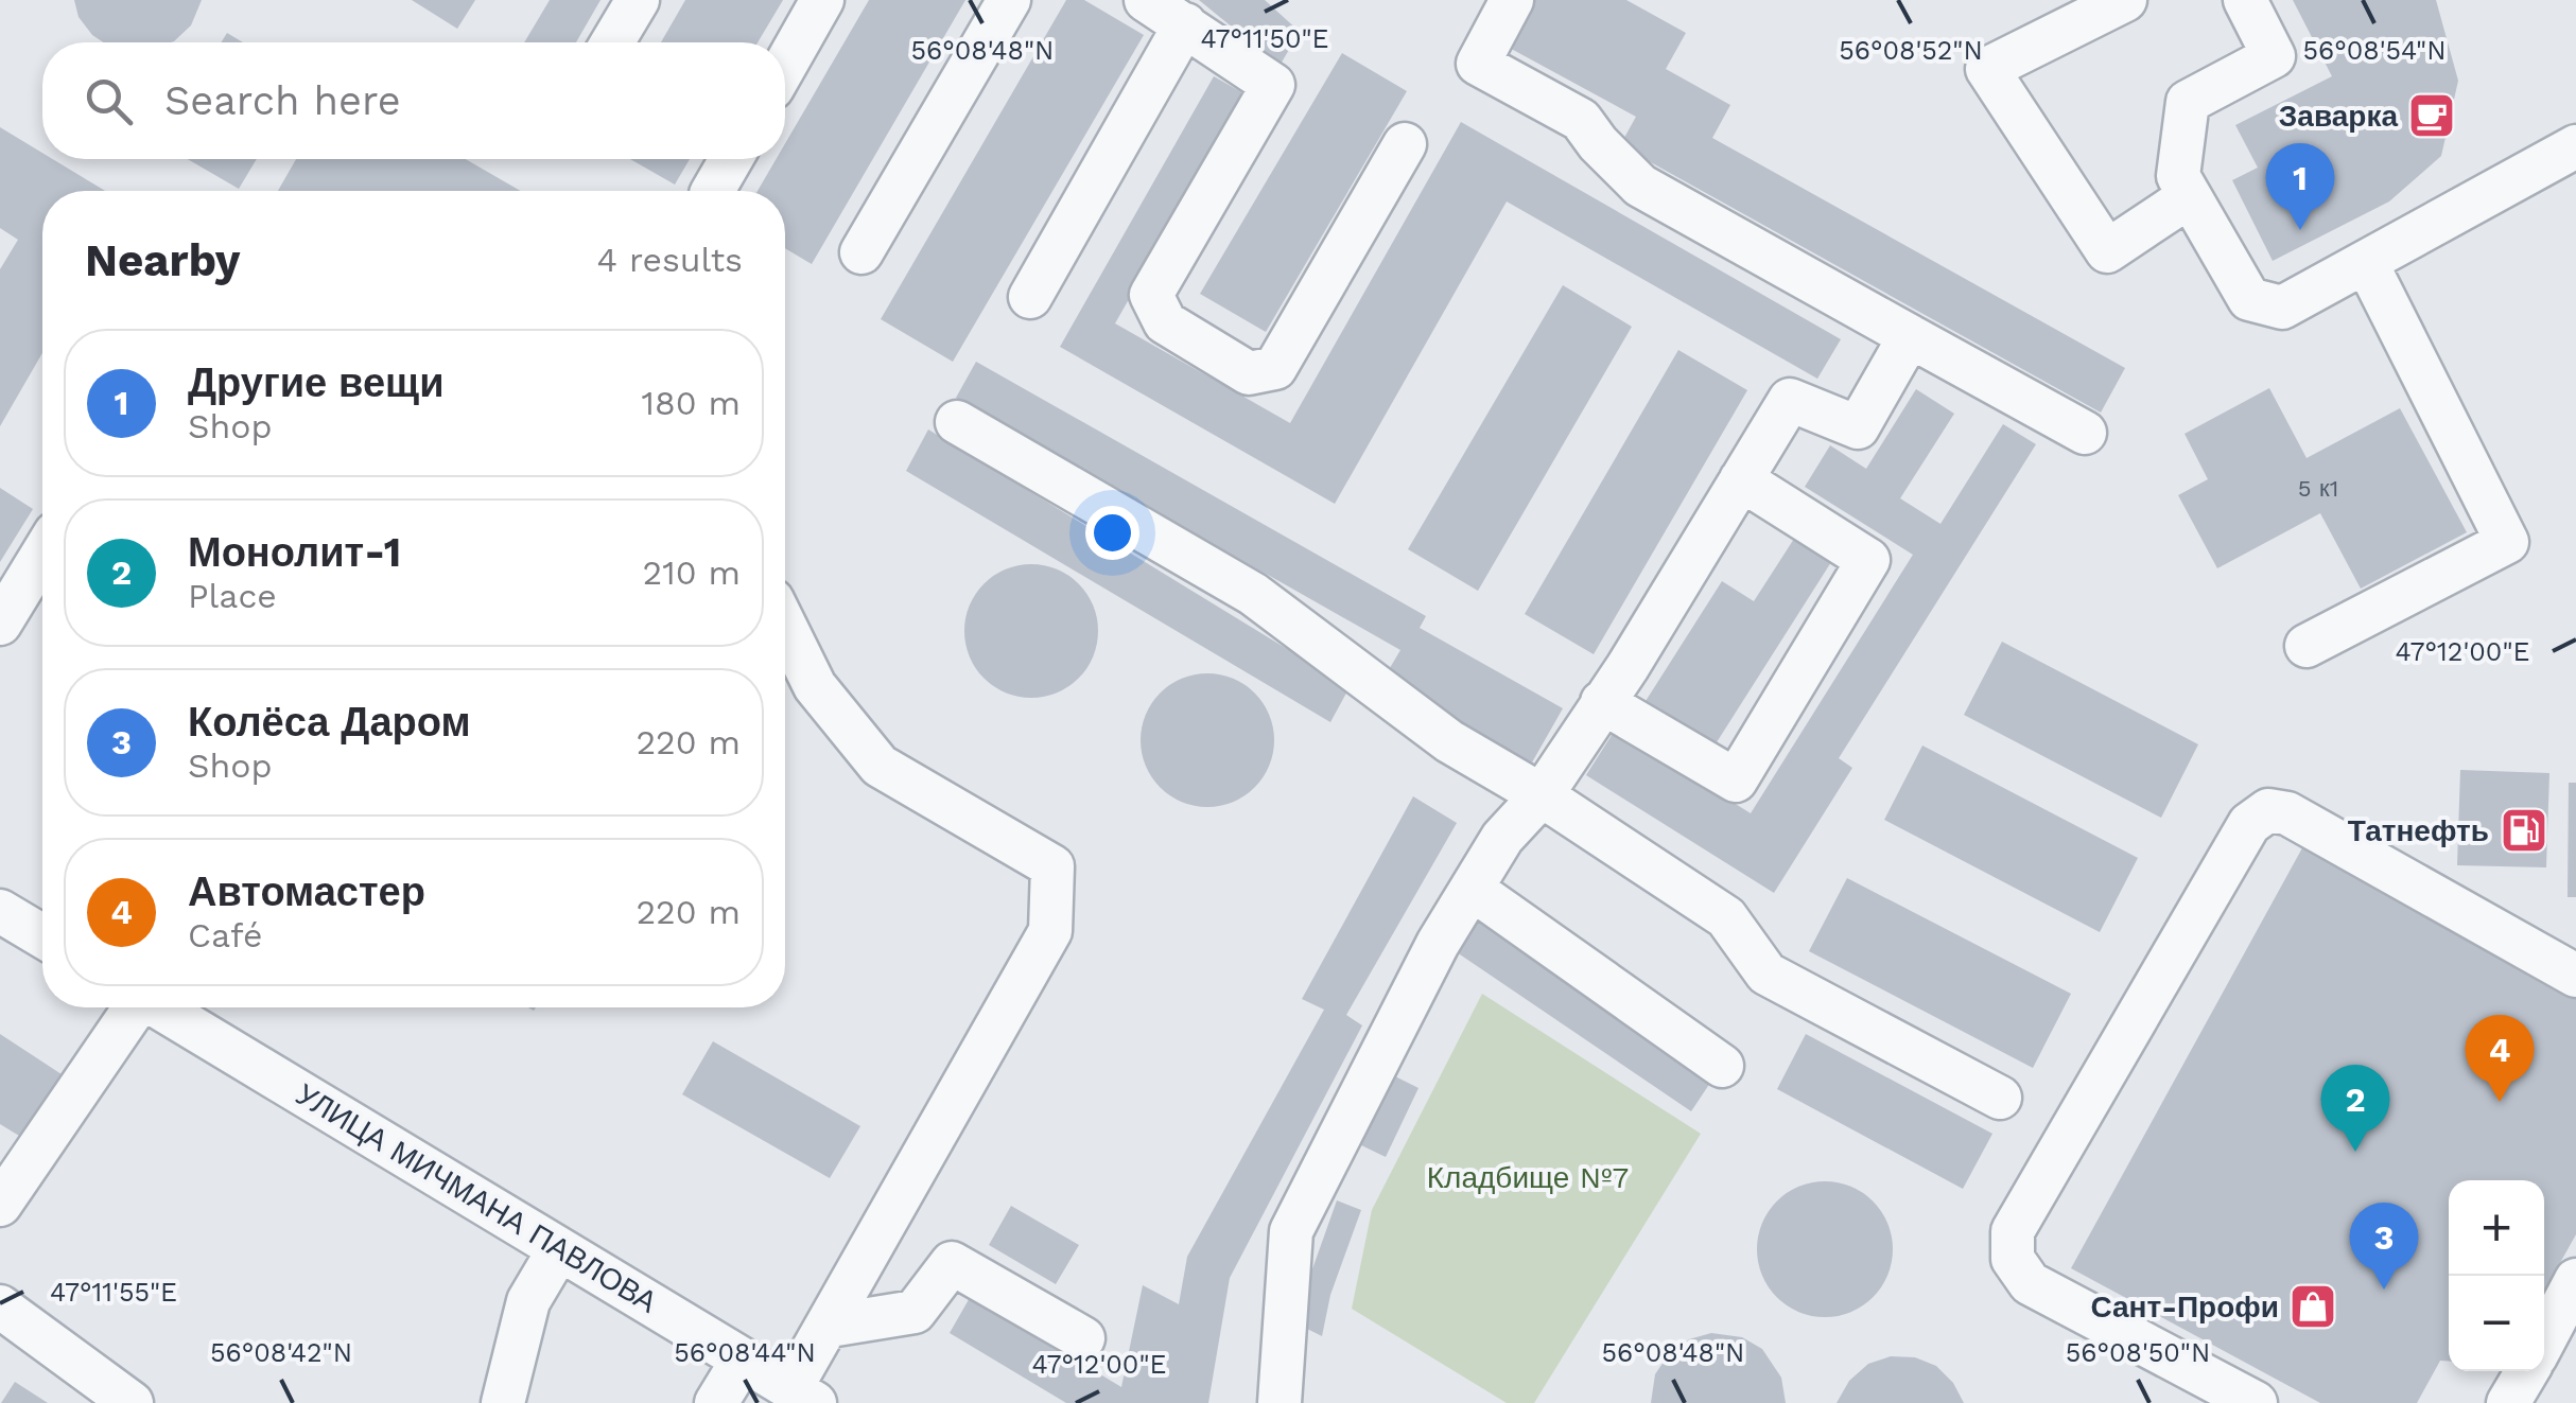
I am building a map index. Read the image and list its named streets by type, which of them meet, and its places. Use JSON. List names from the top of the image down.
{
  "streets": {
    "street": ["УЛИЦА МИЧМАНА ПАВЛОВА"]
  },
  "parks": ["Кладбище №7"],
  "places": {
    "cafe": ["Заварка"],
    "fuel station": ["Татнефть"],
    "shop": ["Сант-Профи"]
  },
  "house_numbers": ["5 к1"],
  "page": {
    "search": "Search here",
    "pins": [
      "1",
      "4",
      "2",
      "3"
    ],
    "heading": ["Nearby", "4 results"],
    "list": [
      {
        "mark": "1",
        "name": "Другие вещи",
        "note": "Shop",
        "value": "180 m"
      },
      {
        "mark": "2",
        "name": "Монолит-1",
        "note": "Place",
        "value": "210 m"
      },
      {
        "mark": "3",
        "name": "Колёса Даром",
        "note": "Shop",
        "value": "220 m"
      },
      {
        "mark": "4",
        "name": "Автомастер",
        "note": "Café",
        "value": "220 m"
      }
    ],
    "map_buttons": ["+", "−"]
  },
  "coordinates": [
    "47°11'50\"E",
    "56°08'48\"N",
    "56°08'52\"N",
    "56°08'54\"N",
    "47°12'00\"E",
    "47°11'55\"E",
    "56°08'42\"N",
    "56°08'44\"N",
    "56°08'50\"N"
  ]
}
